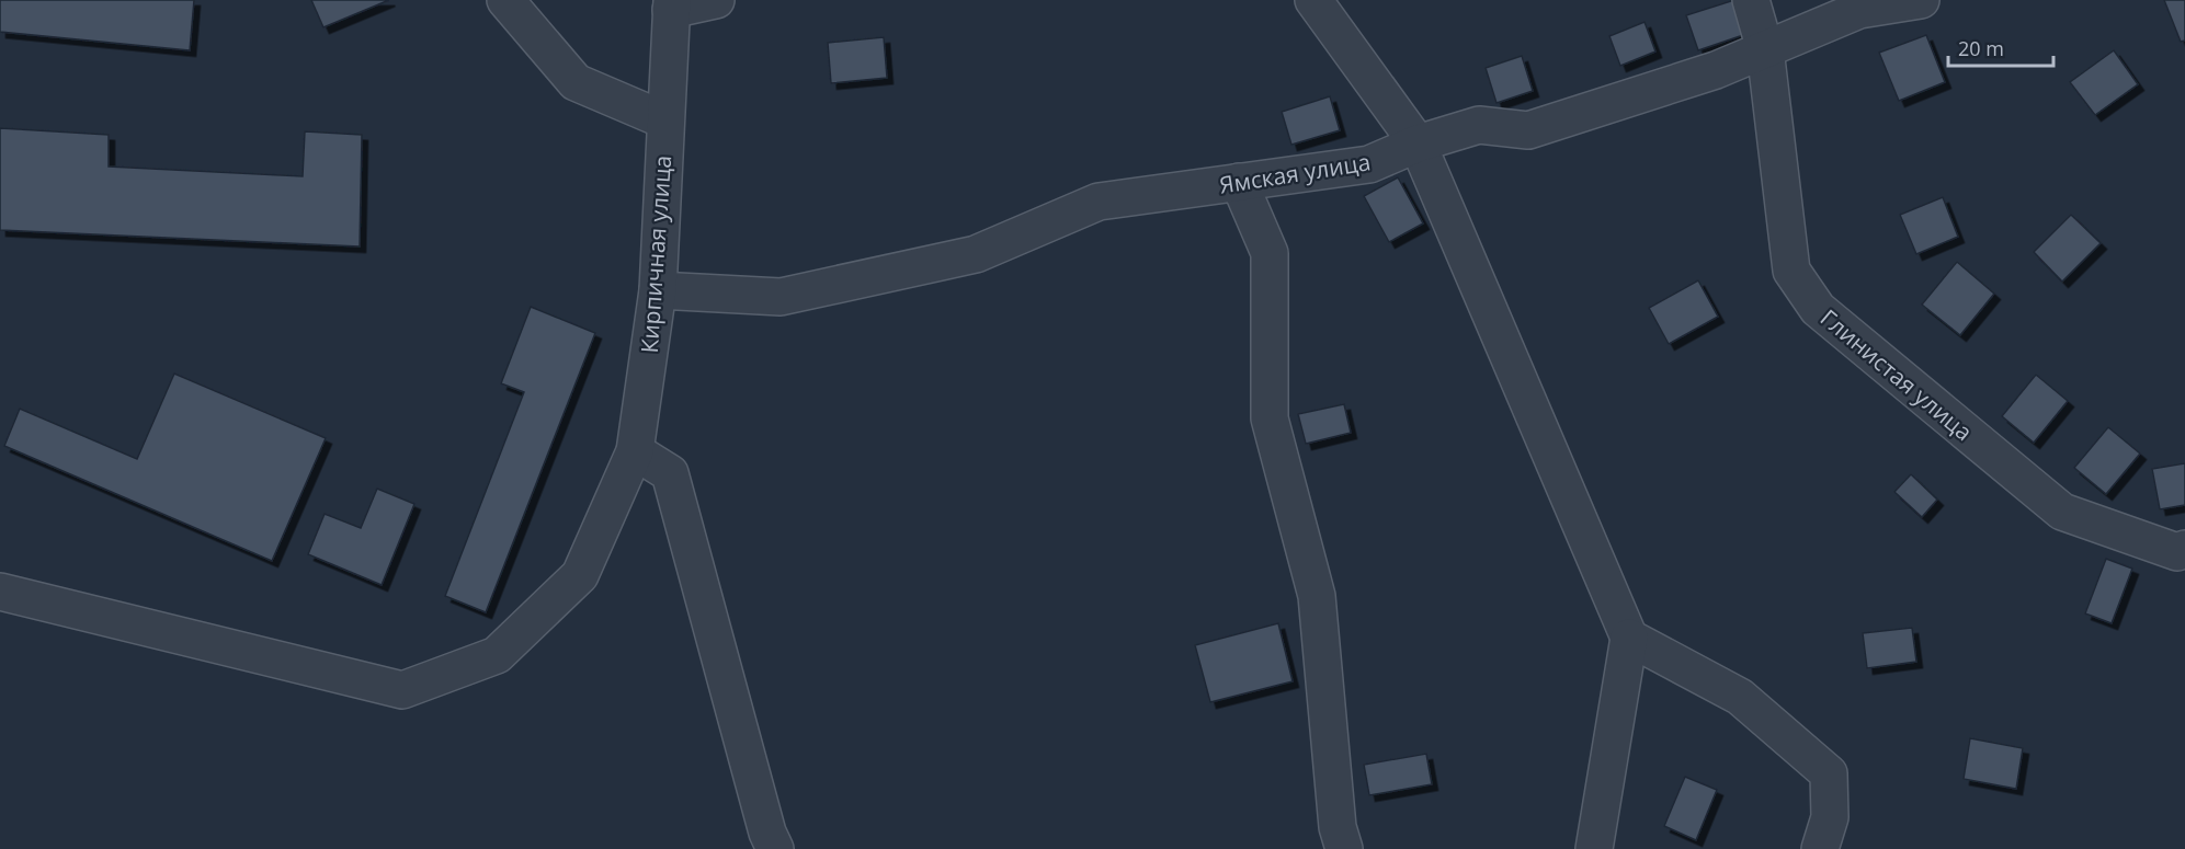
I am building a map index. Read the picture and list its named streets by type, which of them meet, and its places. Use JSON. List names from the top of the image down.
{
  "streets": {
    "street": ["Ямская улица", "Кирпичная улица", "Глинистая улица"]
  },
  "crossings": [
    ["Ямская улица", "Кирпичная улица"],
    ["Ямская улица", "Глинистая улица"]
  ],
  "scale_bar": "20 m"
}
